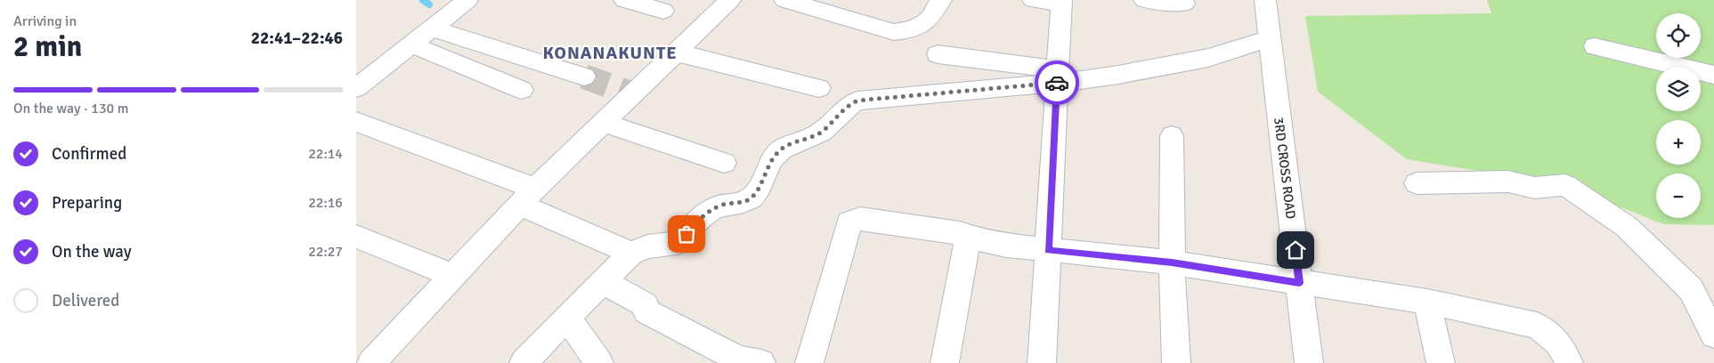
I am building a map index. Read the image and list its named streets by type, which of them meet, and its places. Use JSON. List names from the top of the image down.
{
  "streets": {
    "street": ["3RD CROSS ROAD"]
  },
  "districts": ["KONANAKUNTE"],
  "page": {
    "heading": ["2 min", "Arriving in", "22:41–22:46"],
    "map_buttons": ["+", "−"],
    "bar": "On the way · 130 m",
    "list": [
      ["Confirmed", "22:14"],
      ["Preparing", "22:16"],
      ["On the way", "22:27"],
      "Delivered"
    ]
  }
}
